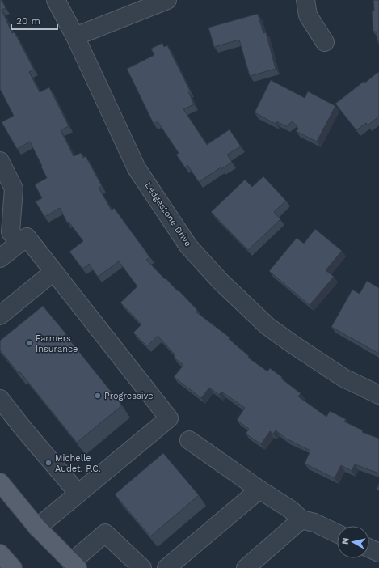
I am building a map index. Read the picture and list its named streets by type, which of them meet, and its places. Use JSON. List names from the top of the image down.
{
  "streets": {
    "street": ["Ledgestone Drive"]
  },
  "places": ["Farmers Insurance", "Progressive", "Michelle Audet, P.C."],
  "scale_bar": "20 m",
  "north": "left"
}
